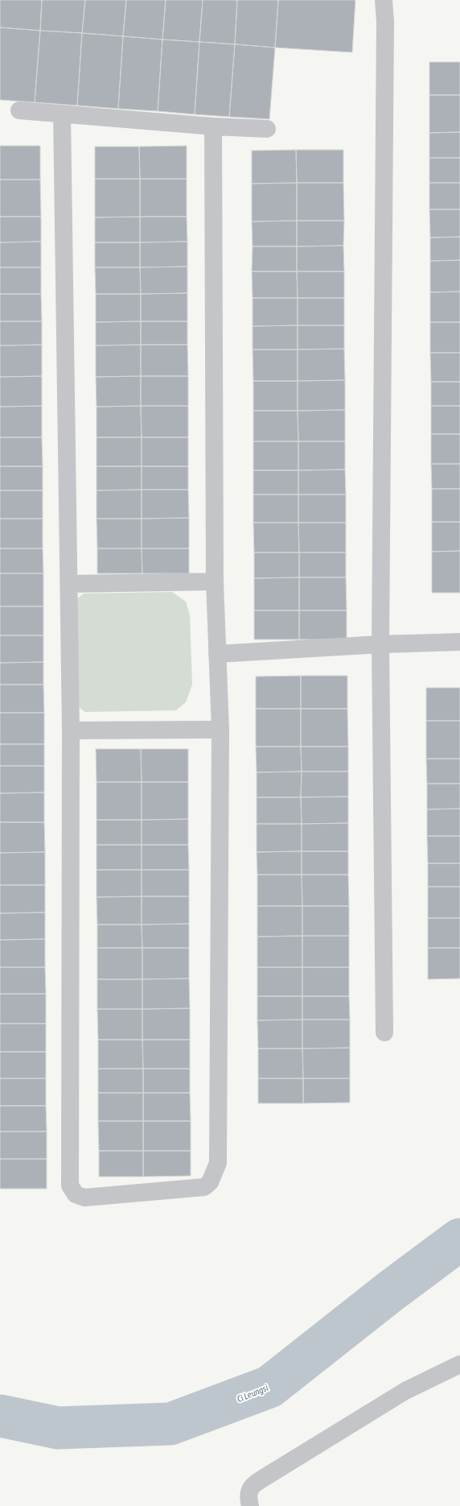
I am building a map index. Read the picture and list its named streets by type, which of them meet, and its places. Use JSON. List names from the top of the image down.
{
  "water": ["Ci Leungsi"]
}
